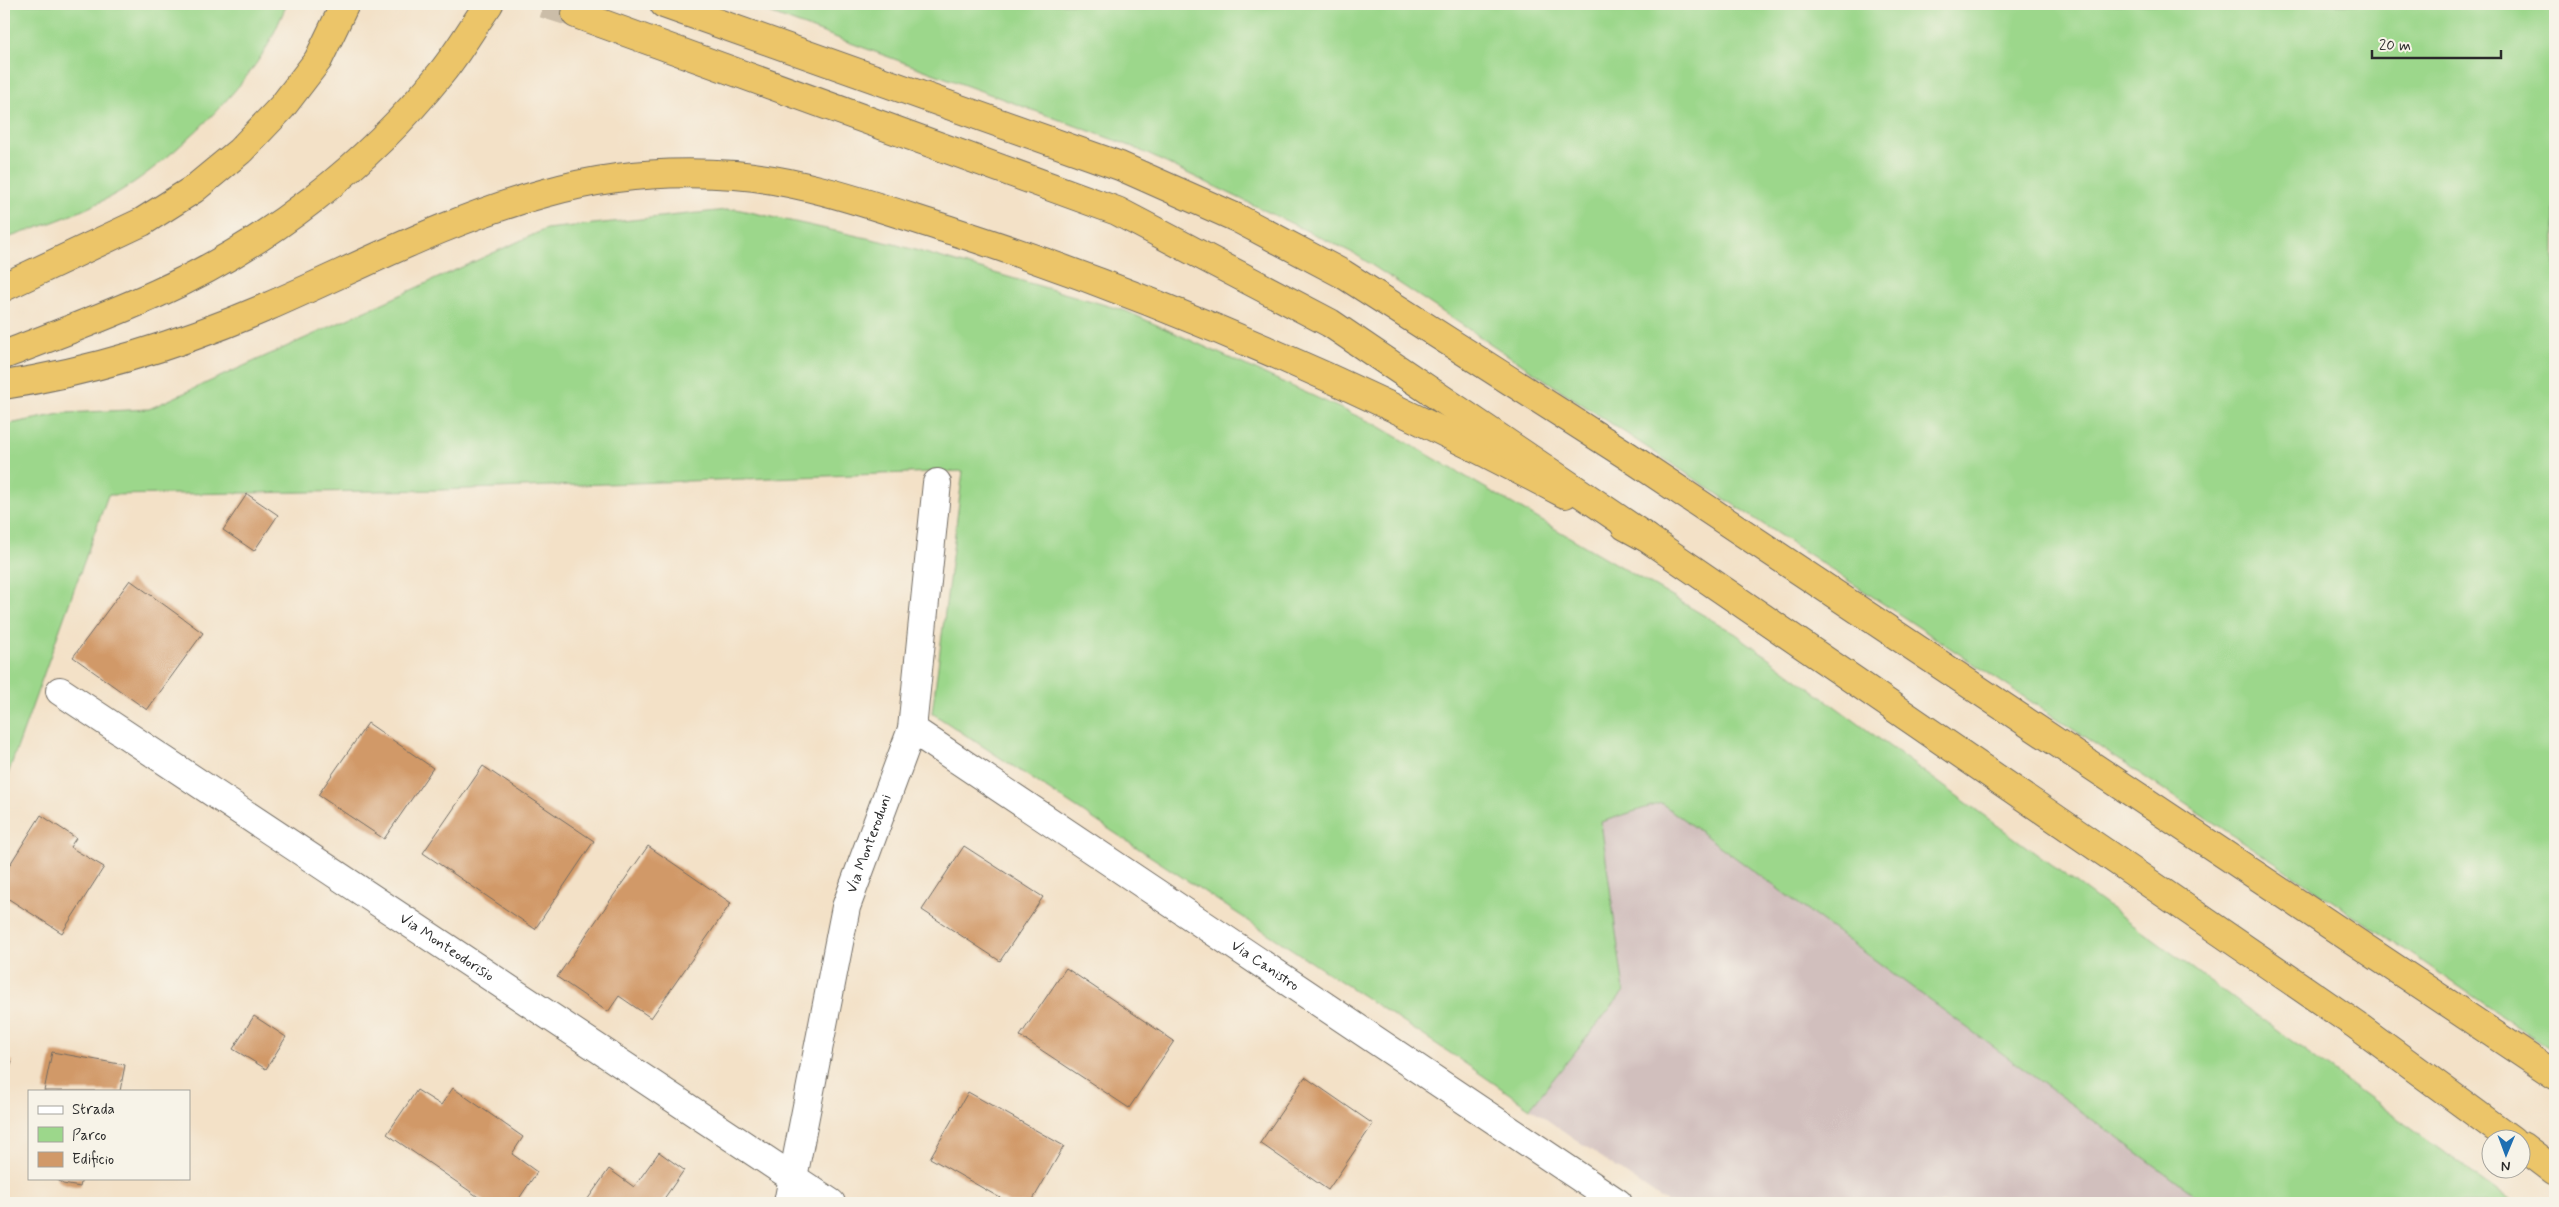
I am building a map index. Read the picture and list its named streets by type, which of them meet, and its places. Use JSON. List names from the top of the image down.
{
  "streets": {
    "street": ["Via Monteroduni", "Via Monteodorisio", "Via Canistro"]
  },
  "crossings": [
    ["Via Monteroduni", "Via Monteodorisio"],
    ["Via Monteroduni", "Via Canistro"]
  ],
  "legend": ["Strada", "Parco", "Edificio"],
  "scale_bar": "20 m",
  "north": "bottom"
}
